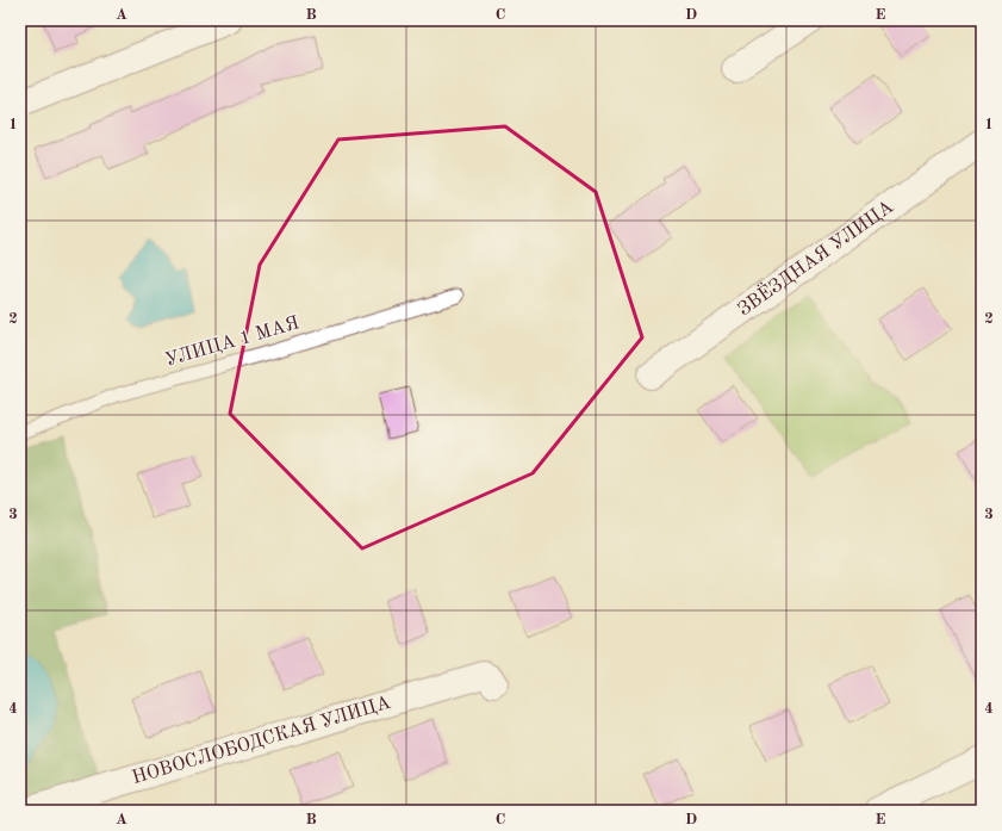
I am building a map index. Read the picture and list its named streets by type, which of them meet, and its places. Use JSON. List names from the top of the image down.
{
  "streets": {
    "street": ["ЗВЁЗДНАЯ УЛИЦА", "НОВОСЛОБОДСКАЯ УЛИЦА"],
    "lane": ["УЛИЦА 1 МАЯ"]
  },
  "grid": {
    "columns": [
      "A",
      "B",
      "C",
      "D",
      "E"
    ],
    "rows": [
      "1",
      "2",
      "3",
      "4"
    ]
  }
}
